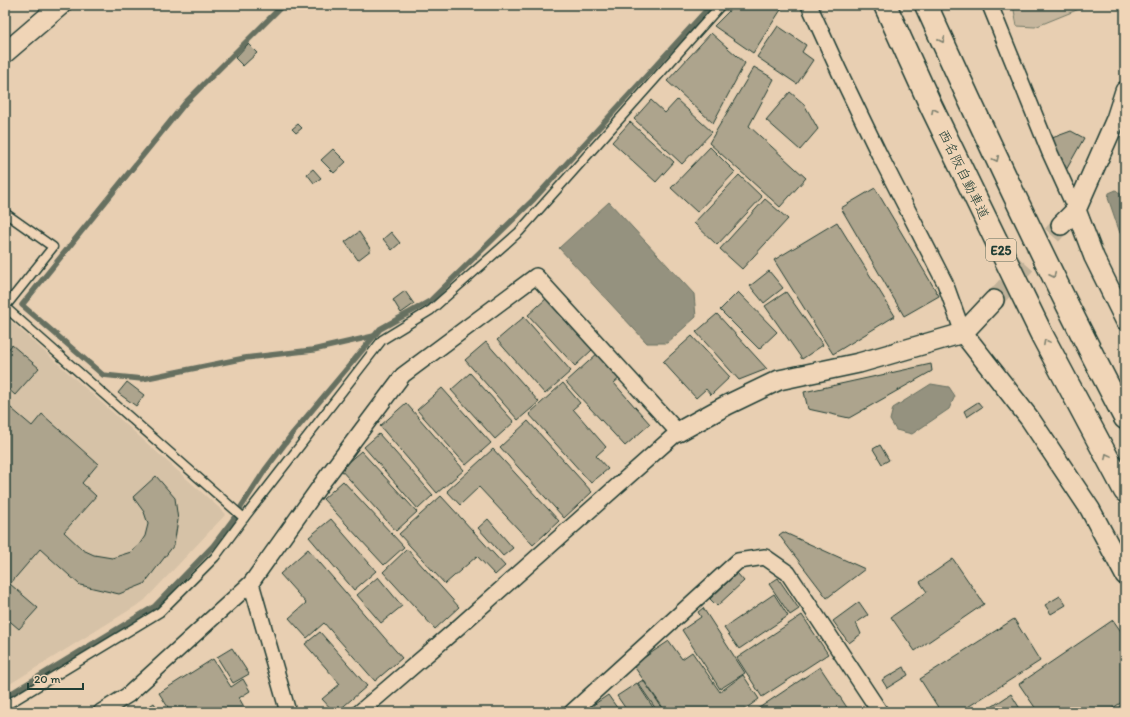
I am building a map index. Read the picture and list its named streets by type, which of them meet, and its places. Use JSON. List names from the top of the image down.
{
  "streets": {
    "highway": ["西名阪自動車道", "E25"]
  },
  "scale_bar": "20 m"
}
